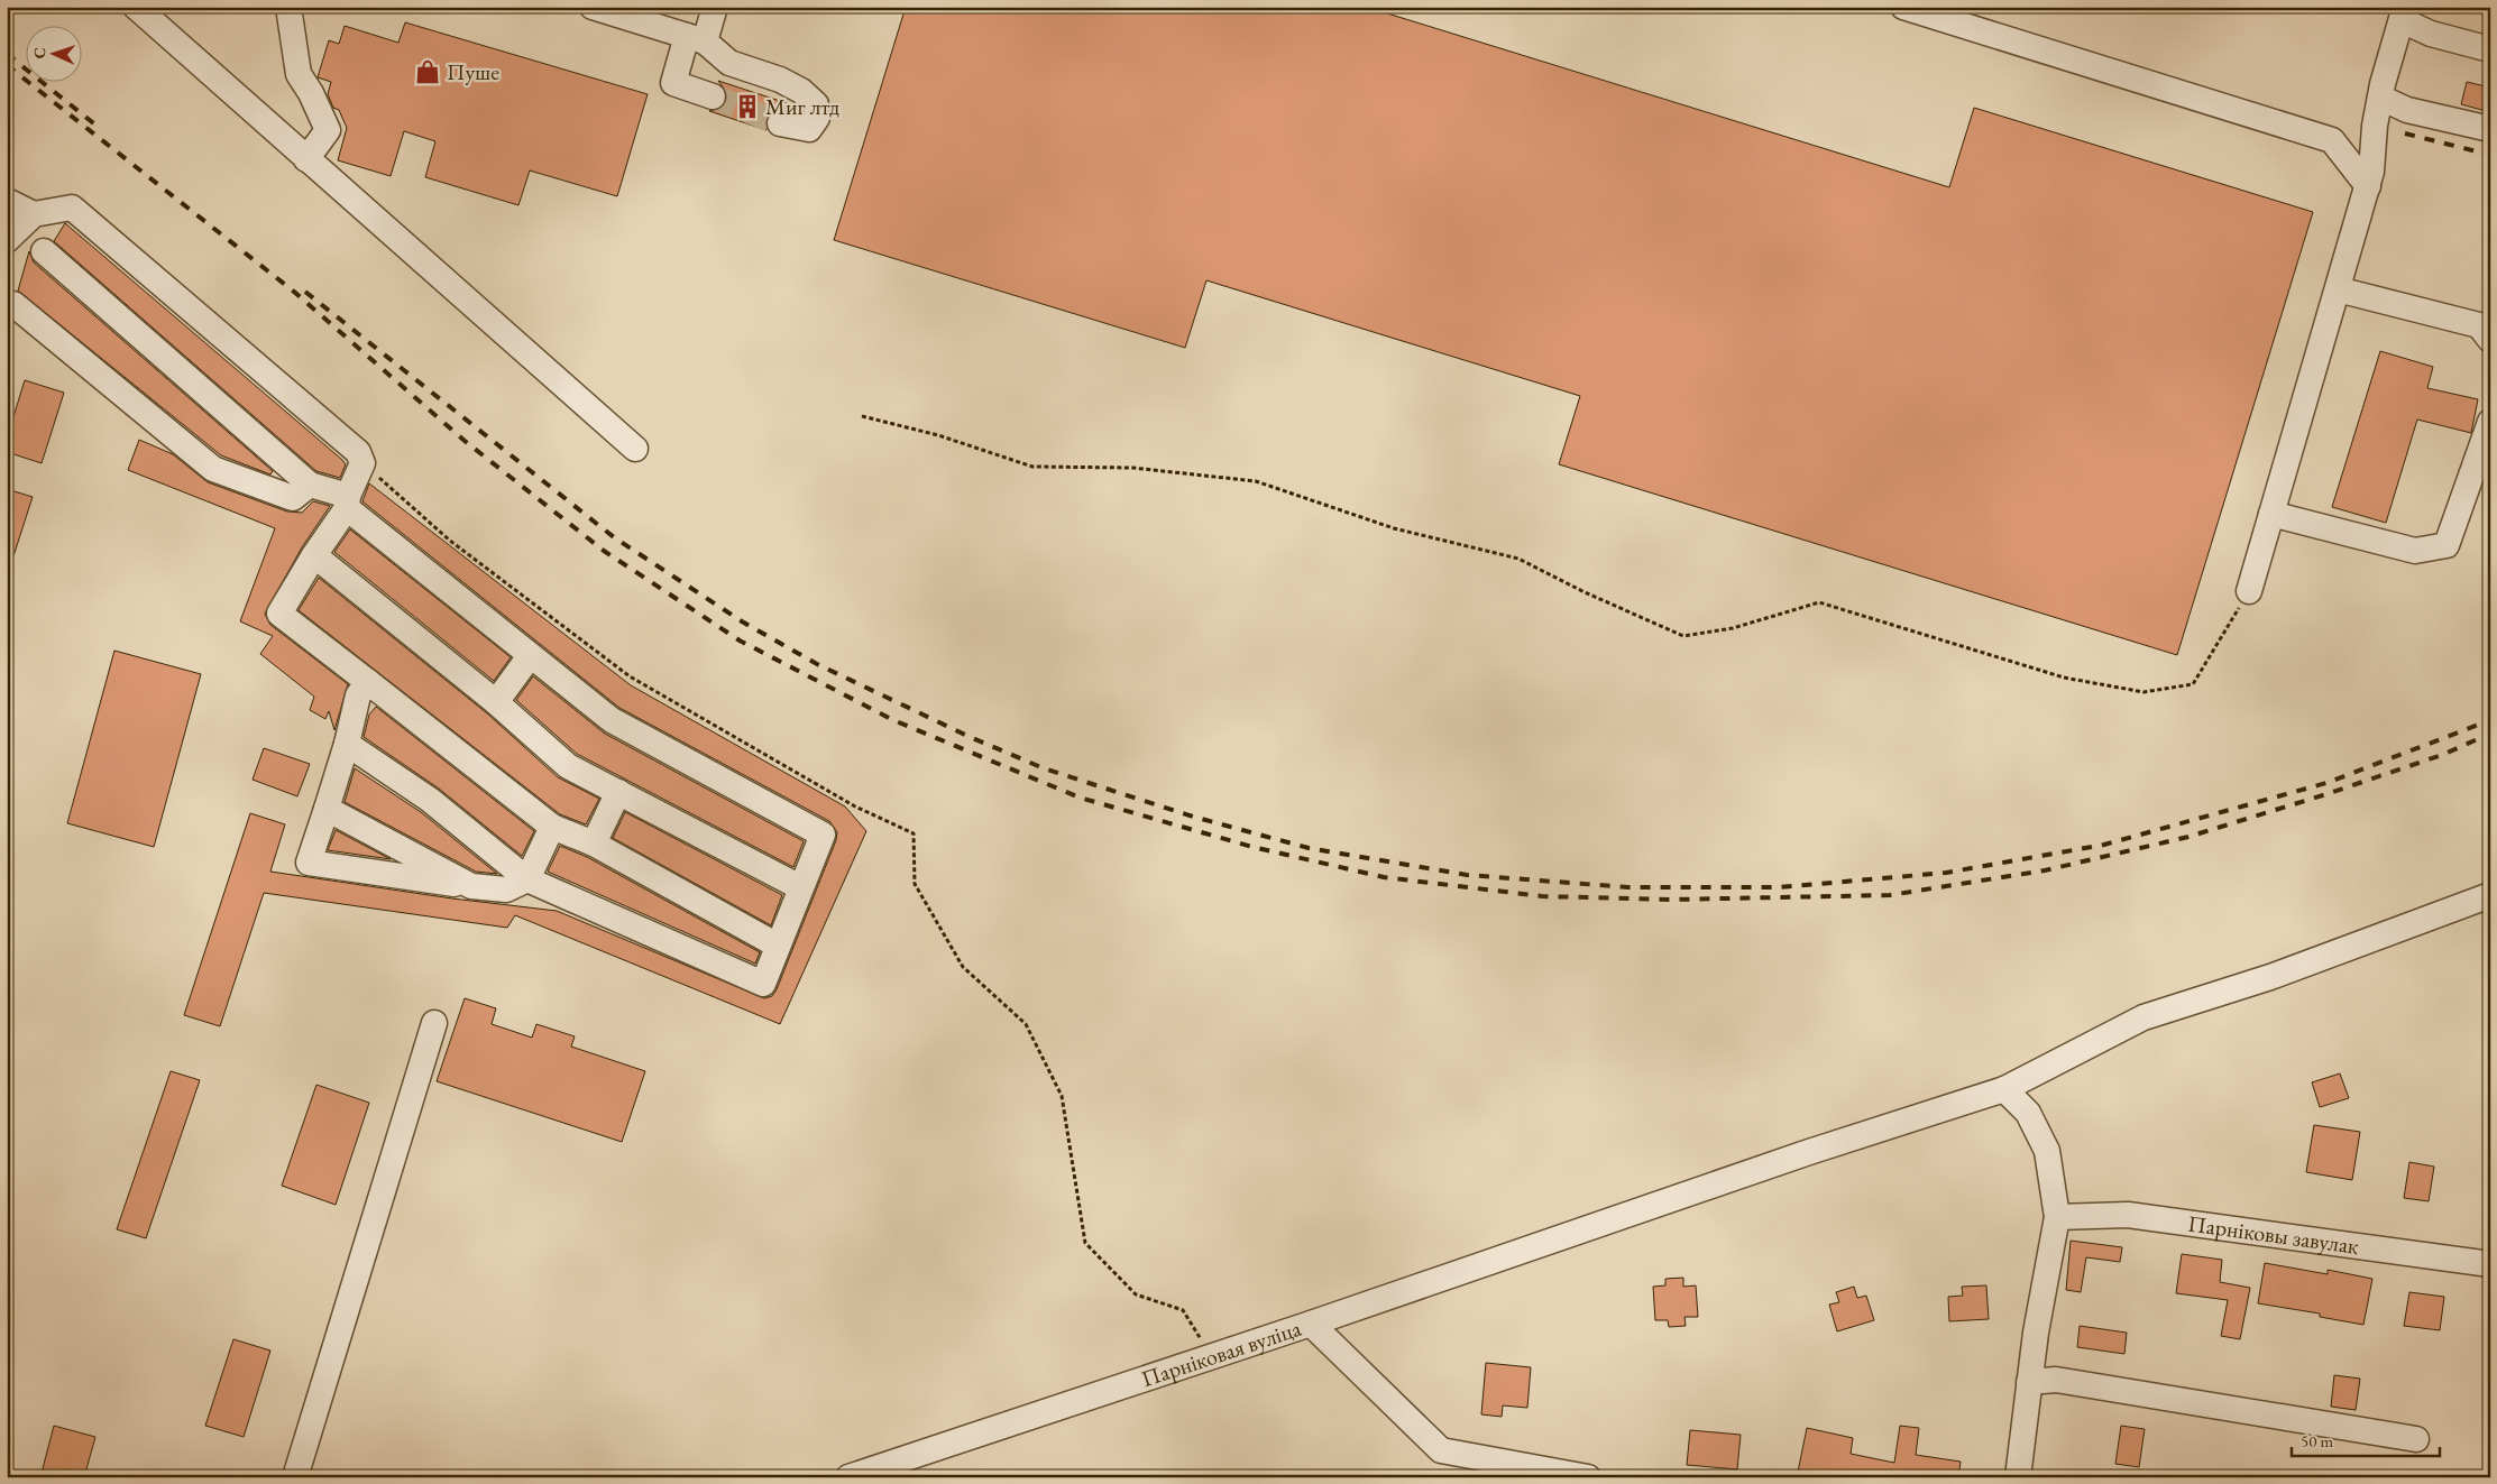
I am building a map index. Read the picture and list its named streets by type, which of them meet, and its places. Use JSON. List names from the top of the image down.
{
  "streets": {
    "street": ["Парніковы завулак", "Парніковая вуліца"]
  },
  "places": {
    "shop": ["Пуше"],
    "building": ["Миг лтд"]
  },
  "scale_bar": "50 m",
  "north": "left"
}
